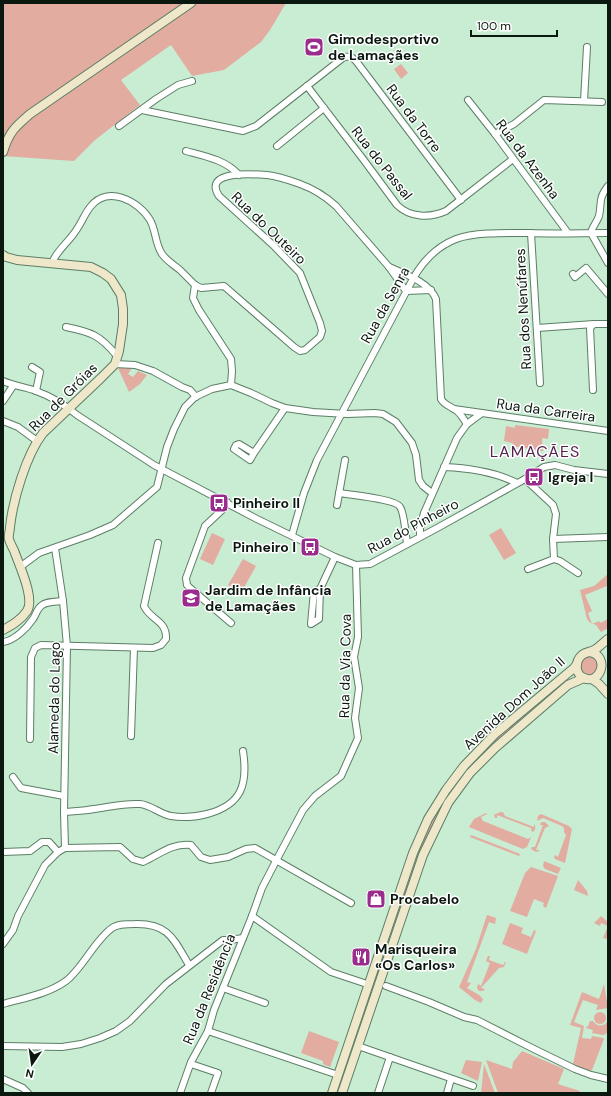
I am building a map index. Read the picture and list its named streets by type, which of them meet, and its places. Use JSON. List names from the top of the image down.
{
  "streets": {
    "main road": ["Rua de Gróias", "Avenida Dom João II"],
    "street": [
      "Rua da Torre",
      "Rua da Azenha",
      "Rua do Passal",
      "Rua do Outeiro",
      "Rua da Senra",
      "Rua dos Nenúfares",
      "Rua da Carreira",
      "Rua do Pinheiro",
      "Rua da Via Cova",
      "Alameda do Lago",
      "Rua da Residência"
    ]
  },
  "crossings": [
    ["Rua da Torre", "Rua do Passal"],
    ["Rua da Azenha", "Rua do Passal"],
    ["Rua da Azenha", "Rua da Senra"],
    ["Rua do Outeiro", "Rua da Senra"],
    ["Rua da Senra", "Rua dos Nenúfares"],
    ["Rua da Senra", "Rua do Pinheiro"],
    ["Rua de Gróias", "Rua do Pinheiro"],
    ["Rua da Carreira", "Rua do Pinheiro"],
    ["Rua do Pinheiro", "Rua da Via Cova"],
    ["Rua da Via Cova", "Rua da Residência"]
  ],
  "districts": ["LAMAÇÃES"],
  "places": {
    "sports": ["Gimodesportivo de Lamaçães"],
    "bus stop": ["Igreja I", "Pinheiro II", "Pinheiro I"],
    "school or university": ["Jardim de Infância de Lamaçães"],
    "shop": ["Procabelo"],
    "restaurant": ["Marisqueira «Os Carlos»"]
  },
  "scale_bar": "100 m",
  "north": "bottom"
}
